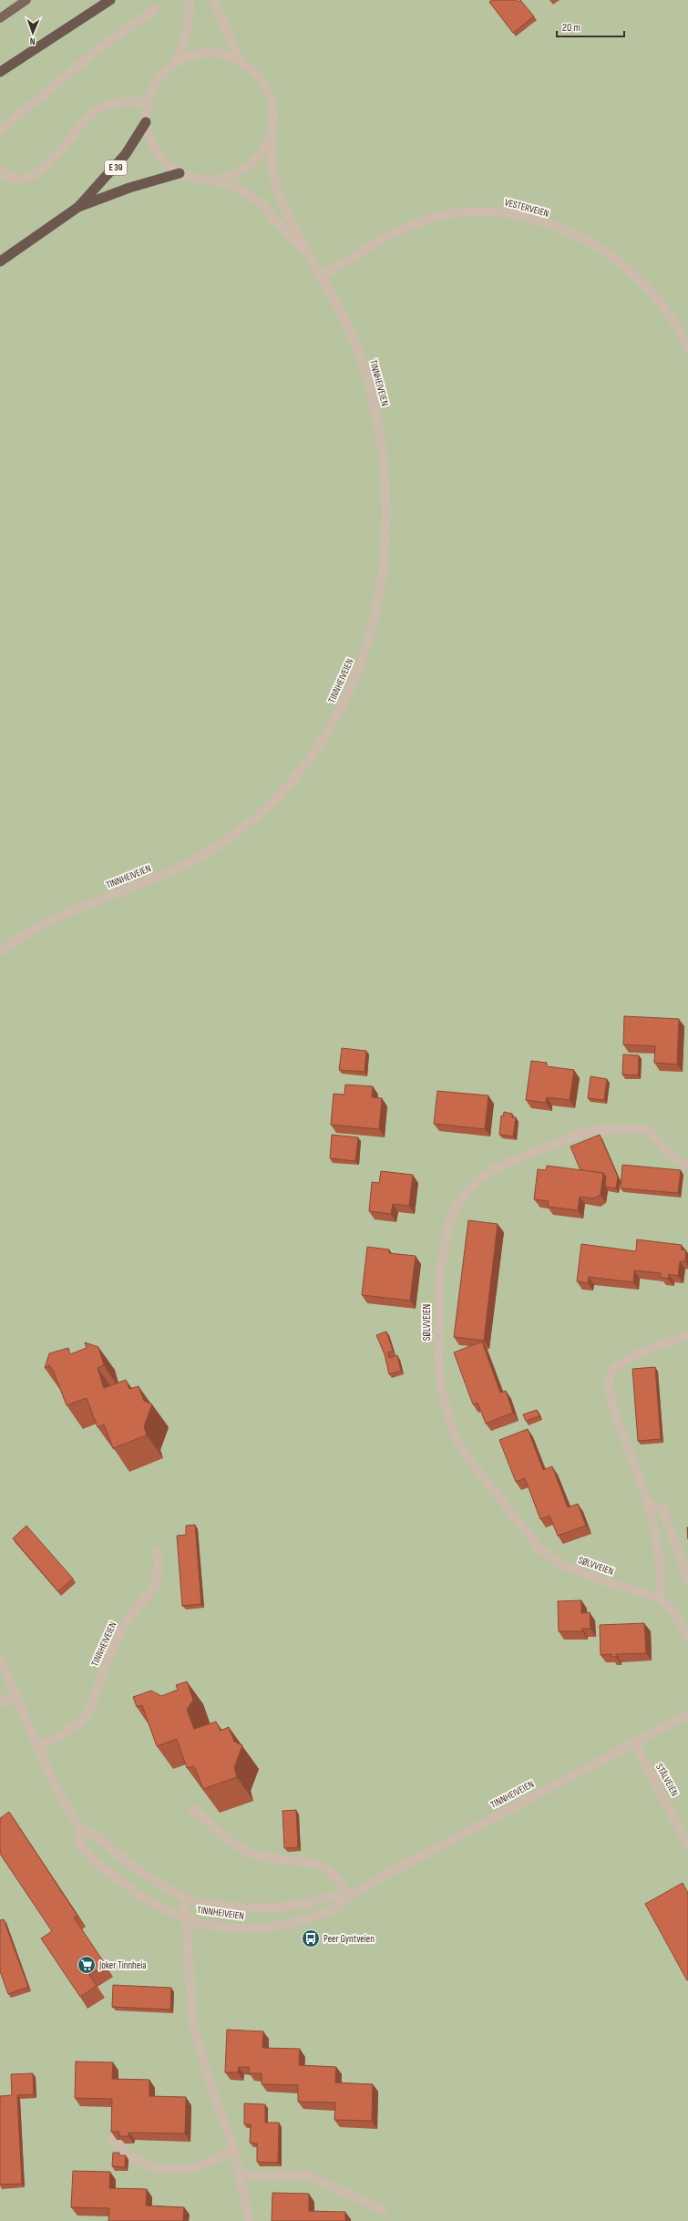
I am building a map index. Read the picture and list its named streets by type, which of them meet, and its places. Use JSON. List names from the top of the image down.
{
  "streets": {
    "highway": ["E 39"],
    "street": [
      "VESTERVEIEN",
      "TINNHEIVEIEN",
      "SØLVVEIEN",
      "STÅLVEIEN"
    ]
  },
  "crossings": [
    ["E 39", "TINNHEIVEIEN"],
    ["VESTERVEIEN", "TINNHEIVEIEN"],
    ["TINNHEIVEIEN", "STÅLVEIEN"]
  ],
  "places": {
    "bus stop": ["Peer Gyntveien"],
    "supermarket": ["Joker Tinnheia"]
  },
  "scale_bar": "20 m",
  "north": "bottom"
}
